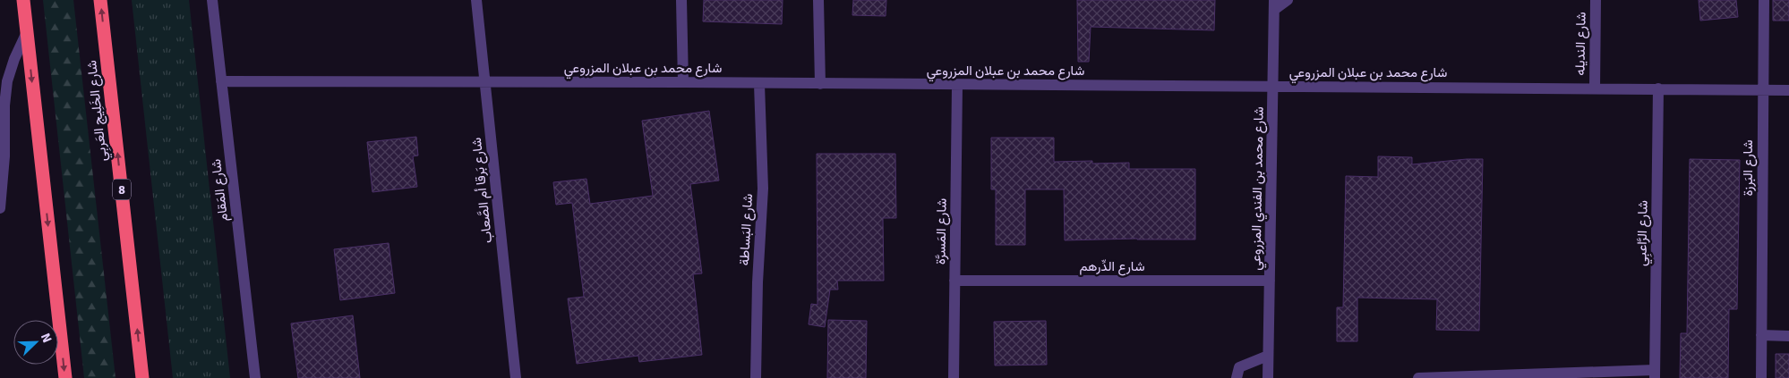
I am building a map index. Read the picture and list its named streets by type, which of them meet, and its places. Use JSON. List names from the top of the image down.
{
  "streets": {
    "highway": ["شارع الخَلِيج العَربِي", "8"],
    "street": [
      "شارع النديله",
      "شارع محمد بن عبلان المزروعي",
      "شارع البَرزة",
      "شارع محمد بن الفندي المزروعي",
      "شارع المَقام",
      "شارع بَرقا أم الصَّعاب",
      "شارع البَساطة",
      "شارع المَسرَّة",
      "شارع الرَّاعبِي",
      "شارع الدِّرهم"
    ]
  },
  "crossings": [
    ["شارع النديله", "شارع محمد بن عبلان المزروعي"],
    ["شارع محمد بن عبلان المزروعي", "شارع البَرزة"],
    ["شارع محمد بن عبلان المزروعي", "شارع محمد بن الفندي المزروعي"],
    ["شارع محمد بن عبلان المزروعي", "شارع المَقام"],
    ["شارع محمد بن عبلان المزروعي", "شارع بَرقا أم الصَّعاب"],
    ["شارع محمد بن عبلان المزروعي", "شارع البَساطة"],
    ["شارع محمد بن عبلان المزروعي", "شارع المَسرَّة"],
    ["شارع محمد بن عبلان المزروعي", "شارع الرَّاعبِي"],
    ["شارع محمد بن الفندي المزروعي", "شارع الدِّرهم"],
    ["شارع المَسرَّة", "شارع الدِّرهم"]
  ],
  "north": "top right"
}
